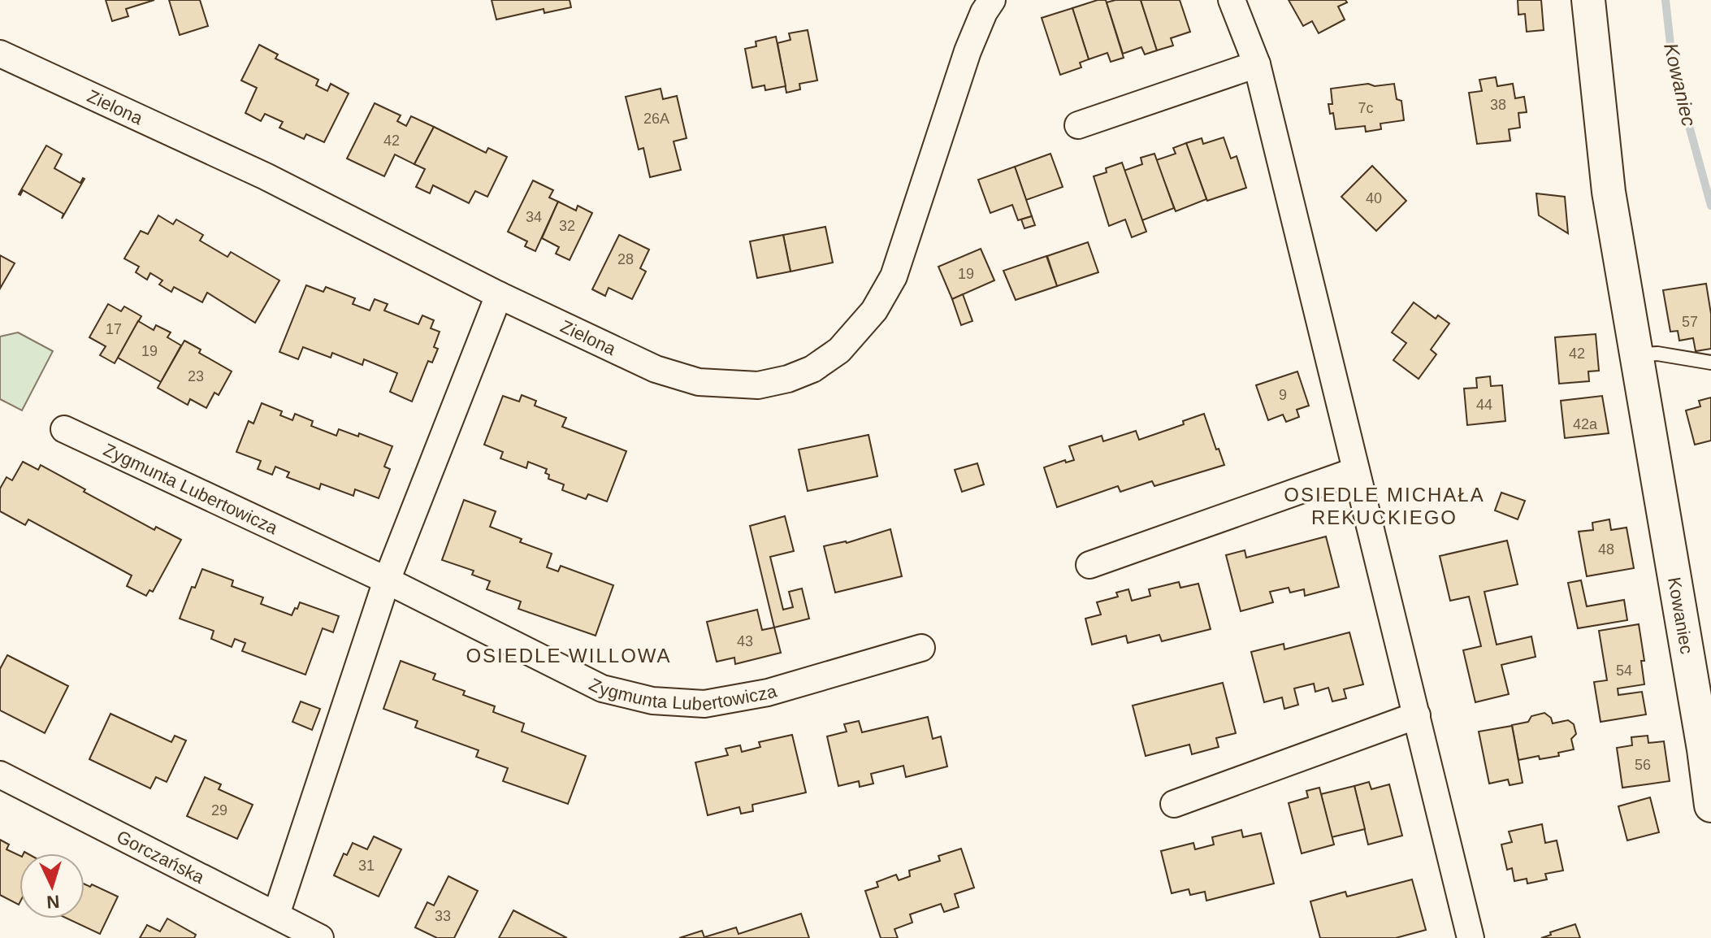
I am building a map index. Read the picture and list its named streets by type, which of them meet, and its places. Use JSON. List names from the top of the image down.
{
  "streets": {
    "street": [
      "Zielona",
      "Zygmunta Lubertowicza",
      "Kowaniec",
      "Gorczańska"
    ]
  },
  "districts": ["OSIEDLE MICHAŁA REKUCKIEGO", "OSIEDLE WILLOWA"],
  "water": ["Kowaniec"],
  "house_numbers": [
    "38",
    "7c",
    "26A",
    "42",
    "40",
    "34",
    "32",
    "28",
    "19",
    "57",
    "17",
    "19",
    "42",
    "23",
    "9",
    "44",
    "42a",
    "48",
    "43",
    "54",
    "56",
    "29",
    "31",
    "33"
  ],
  "north": "bottom"
}
